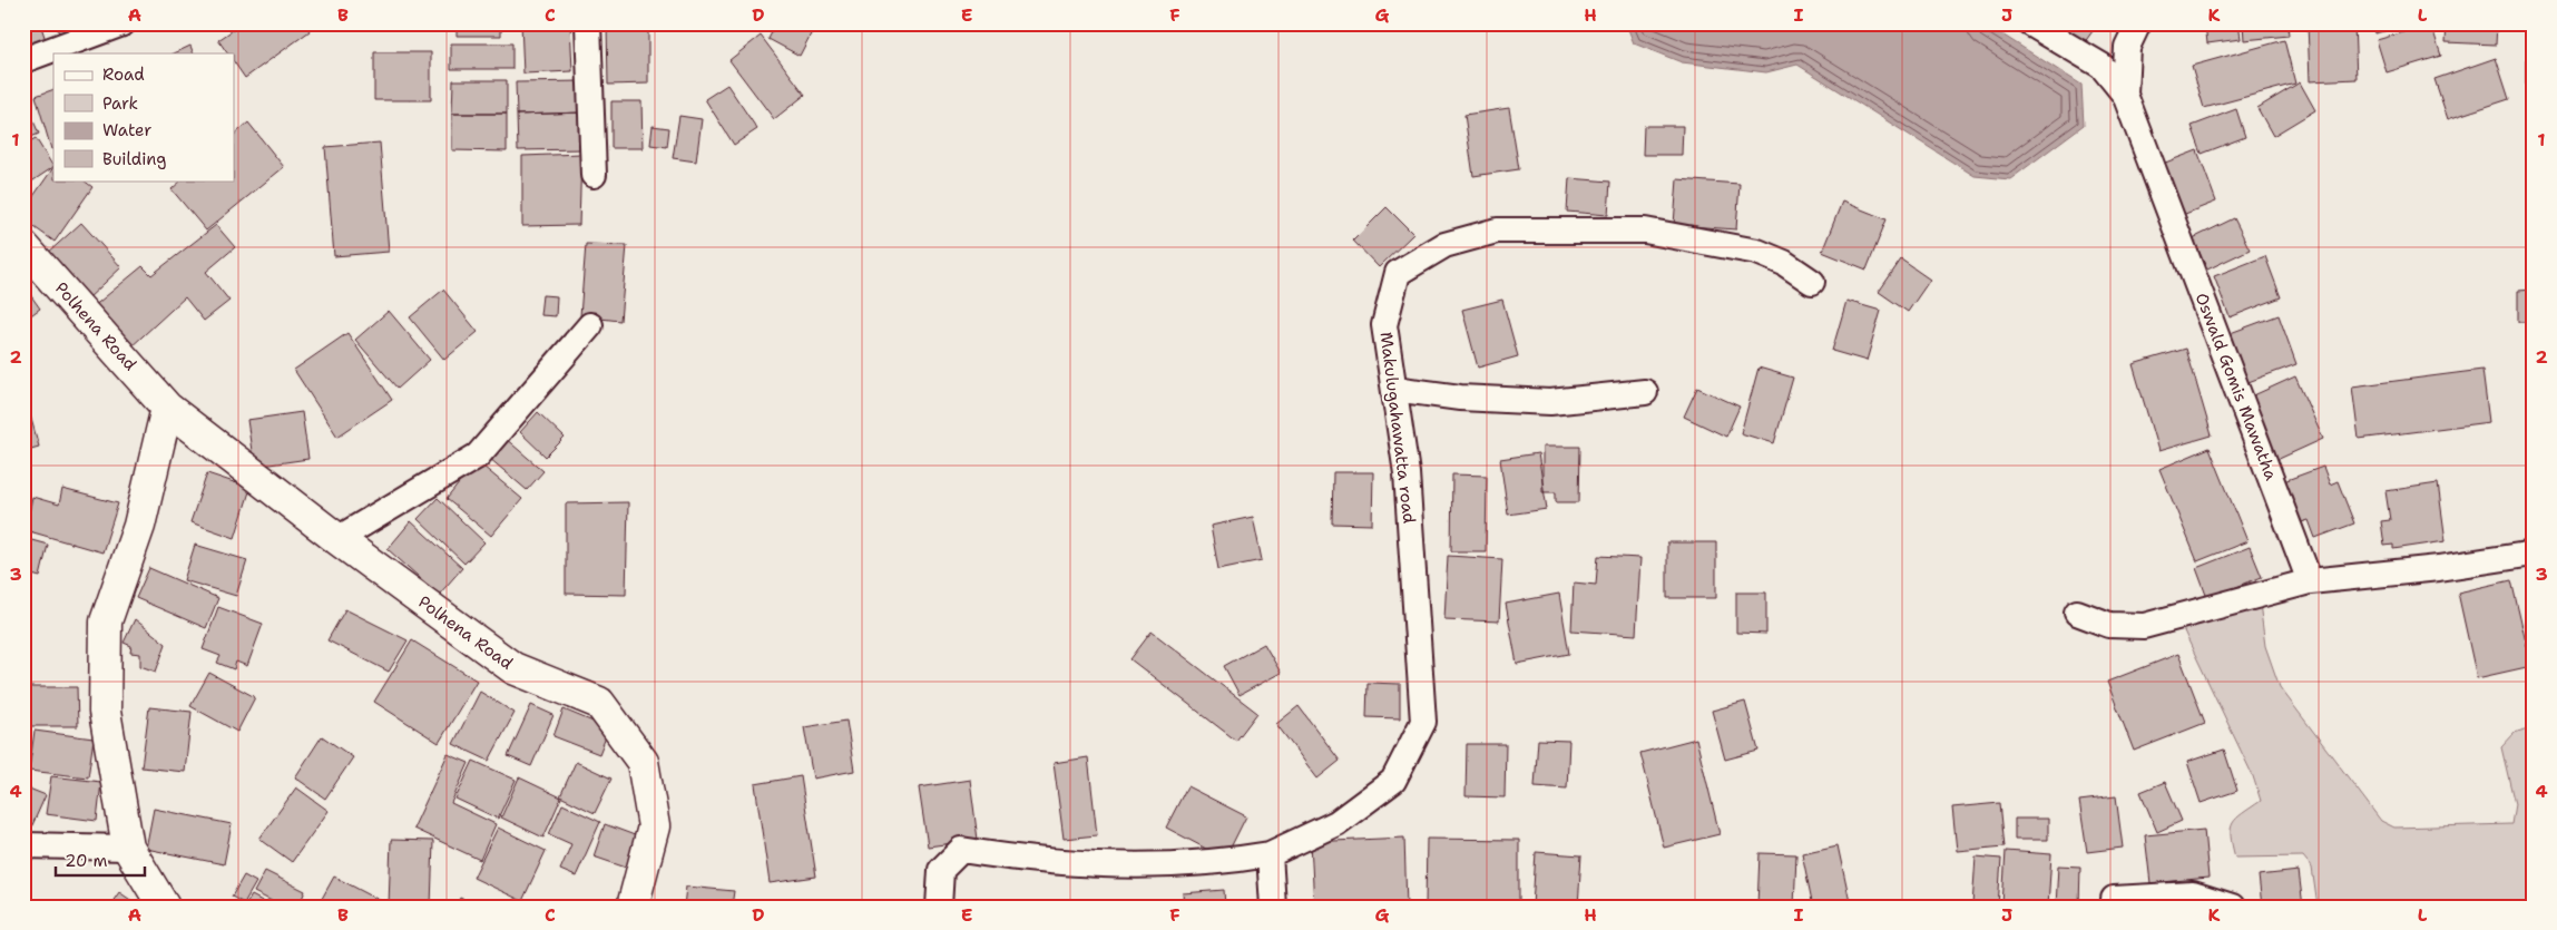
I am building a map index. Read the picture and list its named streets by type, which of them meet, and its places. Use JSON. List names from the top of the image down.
{
  "streets": {
    "street": ["Polhena Road", "Oswald Gomis Mawatha", "Makulugahawatta road"]
  },
  "legend": [
    "Road",
    "Park",
    "Water",
    "Building"
  ],
  "scale_bar": "20 m",
  "grid": {
    "columns": [
      "A",
      "B",
      "C",
      "D",
      "E",
      "F",
      "G",
      "H",
      "I",
      "J",
      "K",
      "L"
    ],
    "rows": [
      "1",
      "2",
      "3",
      "4"
    ]
  }
}
